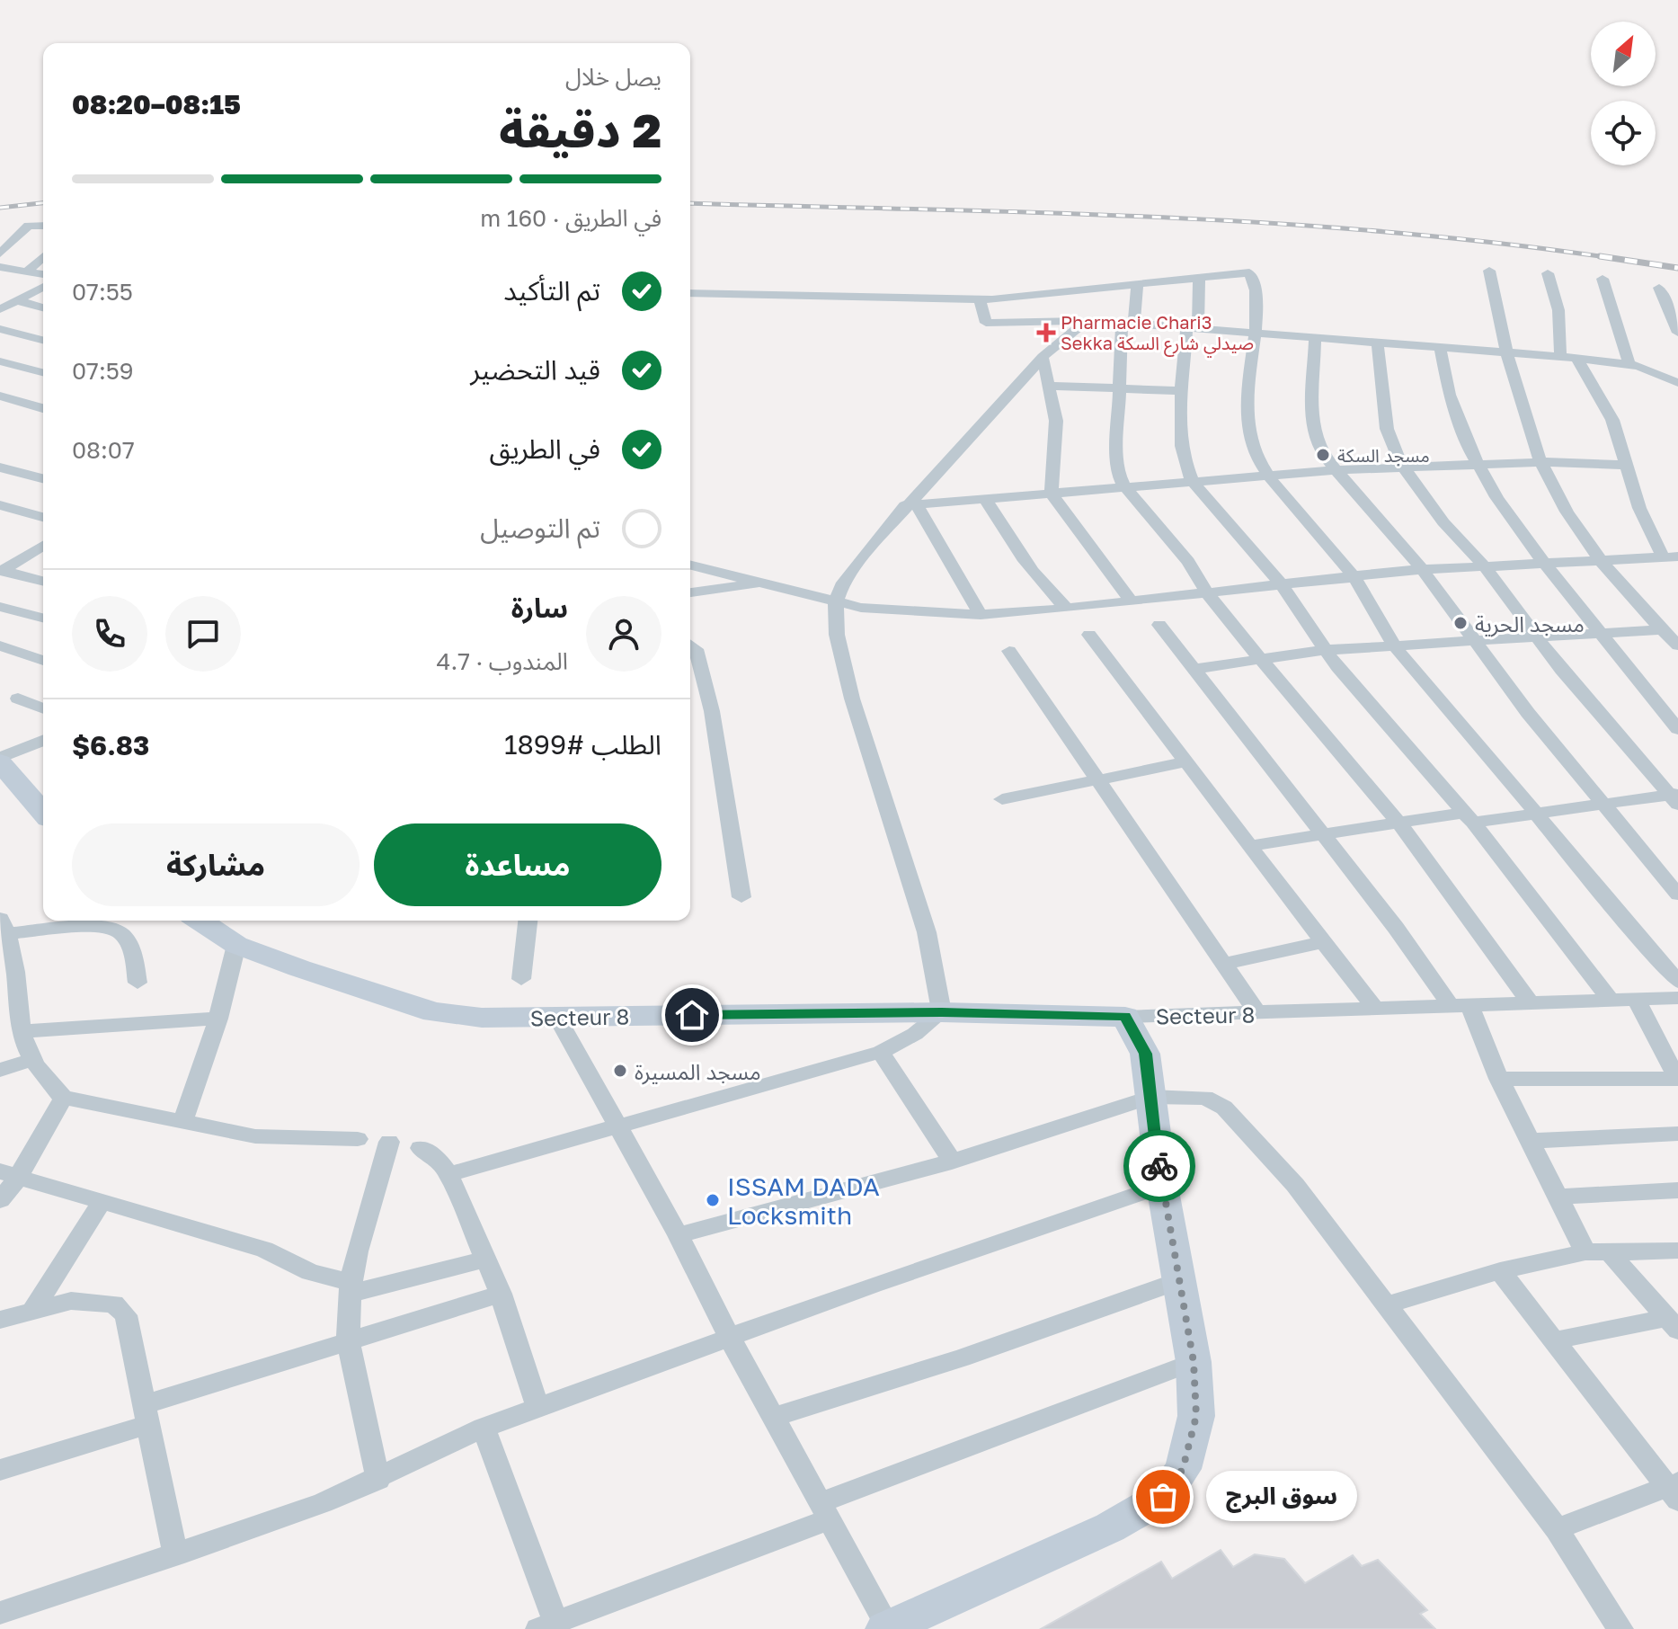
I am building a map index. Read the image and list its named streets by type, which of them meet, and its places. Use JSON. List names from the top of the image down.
{
  "streets": {
    "street": ["Secteur 8"]
  },
  "places": {
    "health": ["Pharmacie Chari3 Sekka صيدلي شارع السكة"],
    "other": [
      "مسجد السكة",
      "مسجد الحرية",
      "مسجد المسيرة",
      "ISSAM DADA Locksmith",
      "سوق البرج"
    ]
  },
  "north": "top right",
  "page": {
    "heading": ["2 دقيقة", "يصل خلال", "08:15–08:20"],
    "panel": [
      "سارة",
      "المندوب · 4.7",
      "الطلب #1899",
      "$6.83"
    ],
    "bar": "في الطريق · 160 m",
    "list": [
      ["تم التأكيد", "07:55"],
      ["قيد التحضير", "07:59"],
      ["في الطريق", "08:07"],
      "تم التوصيل"
    ],
    "buttons": ["مساعدة", "مشاركة"],
    "bubble": "سوق البرج"
  }
}
